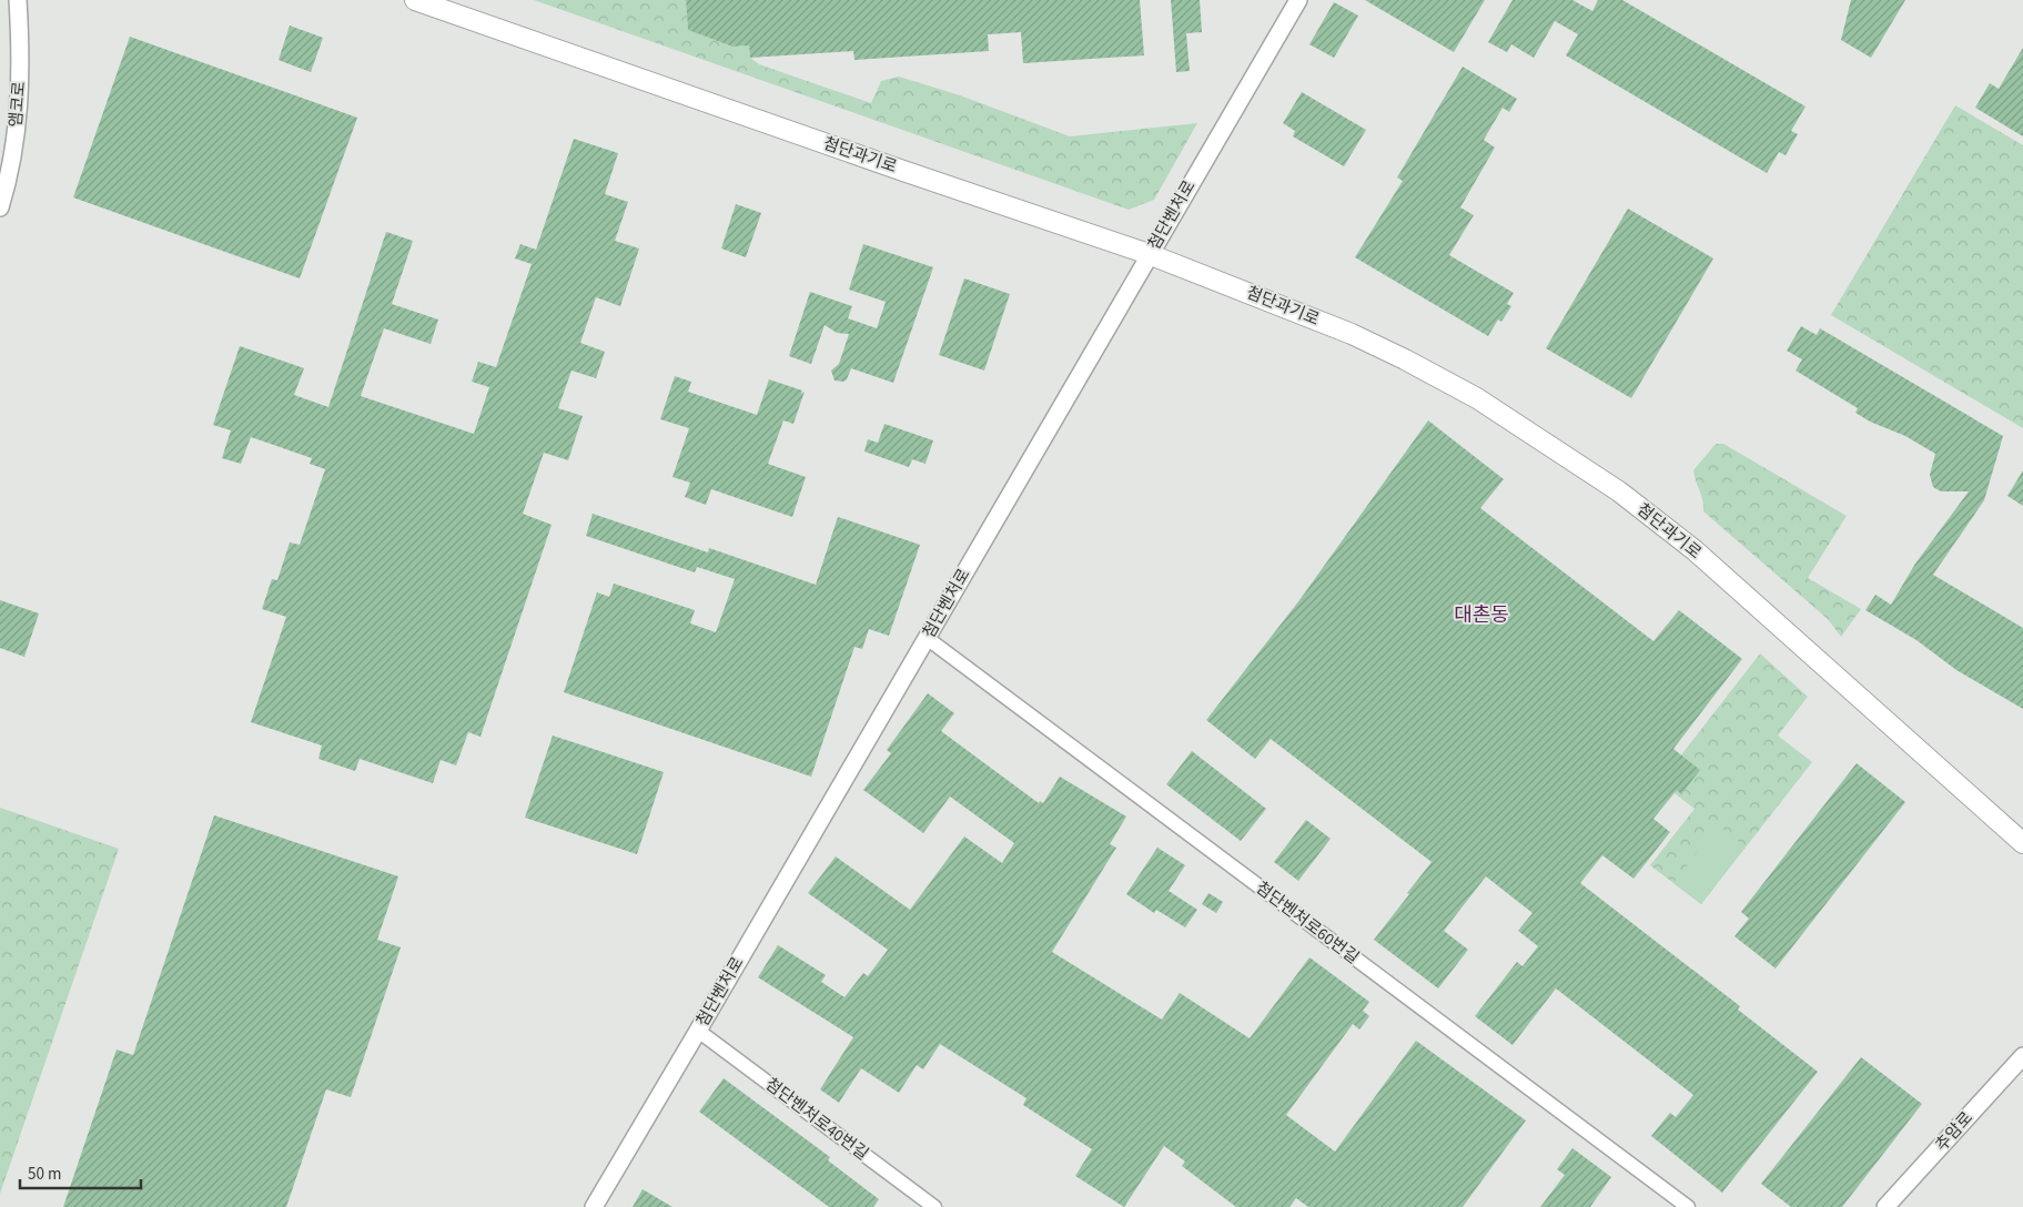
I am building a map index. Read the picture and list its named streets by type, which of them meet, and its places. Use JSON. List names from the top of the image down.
{
  "streets": {
    "main road": ["첨단과기로"],
    "street": [
      "앰코로",
      "첨단벤처로",
      "첨단벤처로60번길",
      "첨단벤처로40번길",
      "추암로"
    ]
  },
  "crossings": [
    ["첨단과기로", "첨단벤처로"],
    ["첨단벤처로", "첨단벤처로60번길"],
    ["첨단벤처로", "첨단벤처로40번길"]
  ],
  "districts": ["대촌동"],
  "scale_bar": "50 m"
}
